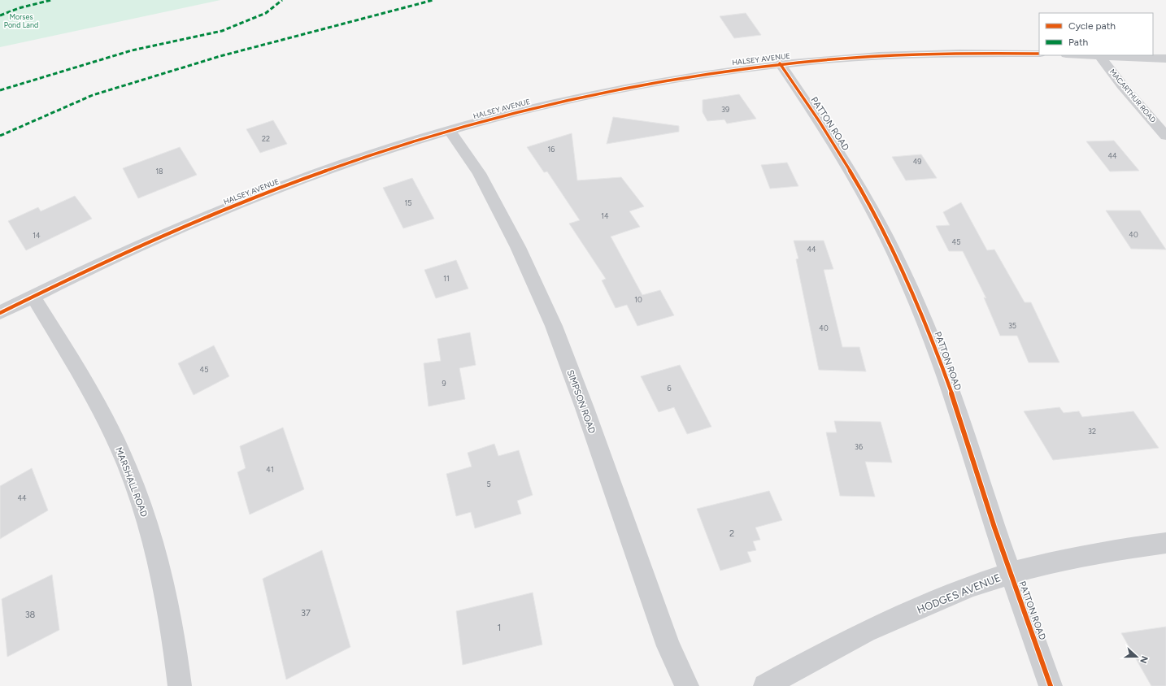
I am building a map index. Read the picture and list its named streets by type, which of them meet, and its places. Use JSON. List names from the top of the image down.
{
  "streets": {
    "street": [
      "HALSEY AVENUE",
      "MACARTHUR ROAD",
      "PATTON ROAD",
      "SIMPSON ROAD",
      "MARSHALL ROAD",
      "HODGES AVENUE"
    ]
  },
  "crossings": [
    ["HALSEY AVENUE", "PATTON ROAD"],
    ["HALSEY AVENUE", "SIMPSON ROAD"],
    ["HALSEY AVENUE", "MARSHALL ROAD"],
    ["PATTON ROAD", "HODGES AVENUE"]
  ],
  "parks": ["Morses Pond Land"],
  "house_numbers": [
    "39",
    "22",
    "16",
    "44",
    "49",
    "18",
    "15",
    "14",
    "40",
    "14",
    "45",
    "44",
    "11",
    "10",
    "35",
    "40",
    "45",
    "9",
    "6",
    "32",
    "36",
    "41",
    "5",
    "44",
    "2",
    "37",
    "38",
    "1"
  ],
  "legend": ["Cycle path", "Path"],
  "north": "right"
}
